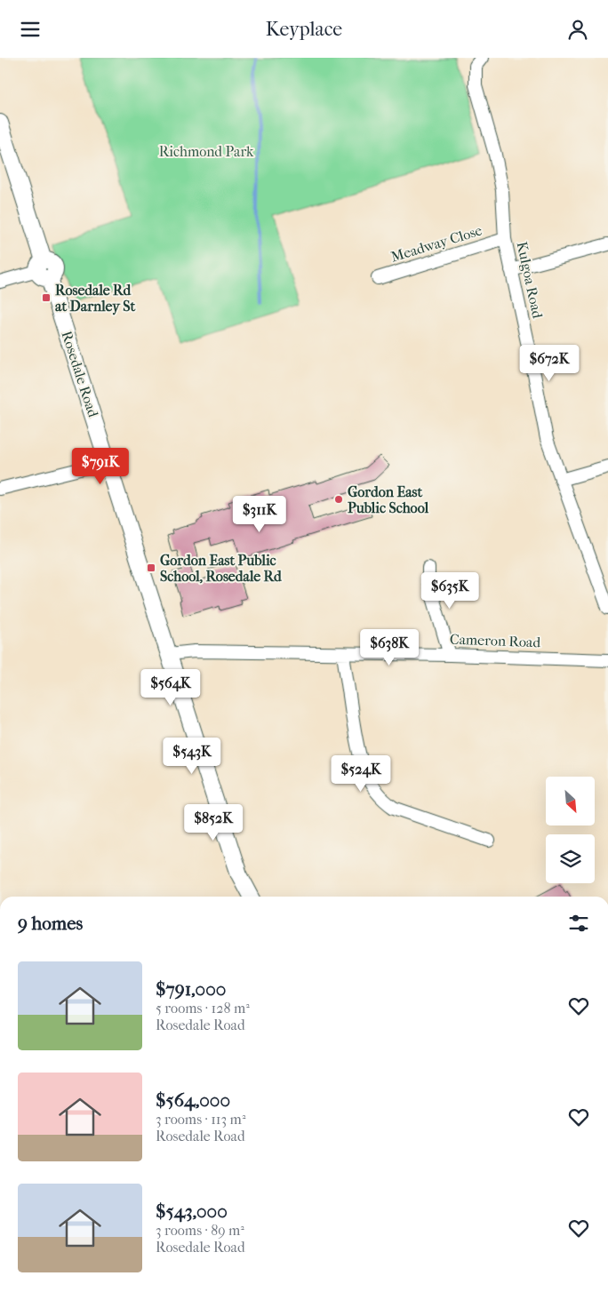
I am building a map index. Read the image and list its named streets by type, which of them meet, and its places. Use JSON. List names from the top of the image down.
{
  "streets": {
    "street": [
      "Meadway Close",
      "Kulgoa Road",
      "Rosedale Road",
      "Cameron Road"
    ]
  },
  "crossings": [
    ["Meadway Close", "Kulgoa Road"],
    ["Rosedale Road", "Cameron Road"]
  ],
  "parks": ["Richmond Park"],
  "places": {
    "transit": ["Rosedale Rd at Darnley St", "Gordon East Public School, Rosedale Rd"],
    "other": ["Gordon East Public School"]
  },
  "north": "bottom right",
  "page": {
    "header": "Keyplace",
    "price": [
      "$672K",
      "$791K",
      "$311K",
      "$635K",
      "$638K",
      "$564K",
      "$543K",
      "$524K",
      "$852K"
    ],
    "heading": "9 homes",
    "list": [
      {
        "name": "$791,000",
        "note": "5 rooms · 128 m² · Rosedale Road"
      },
      {
        "name": "$564,000",
        "note": "3 rooms · 113 m² · Rosedale Road"
      },
      {
        "name": "$543,000",
        "note": "3 rooms · 89 m² · Rosedale Road"
      }
    ]
  }
}
